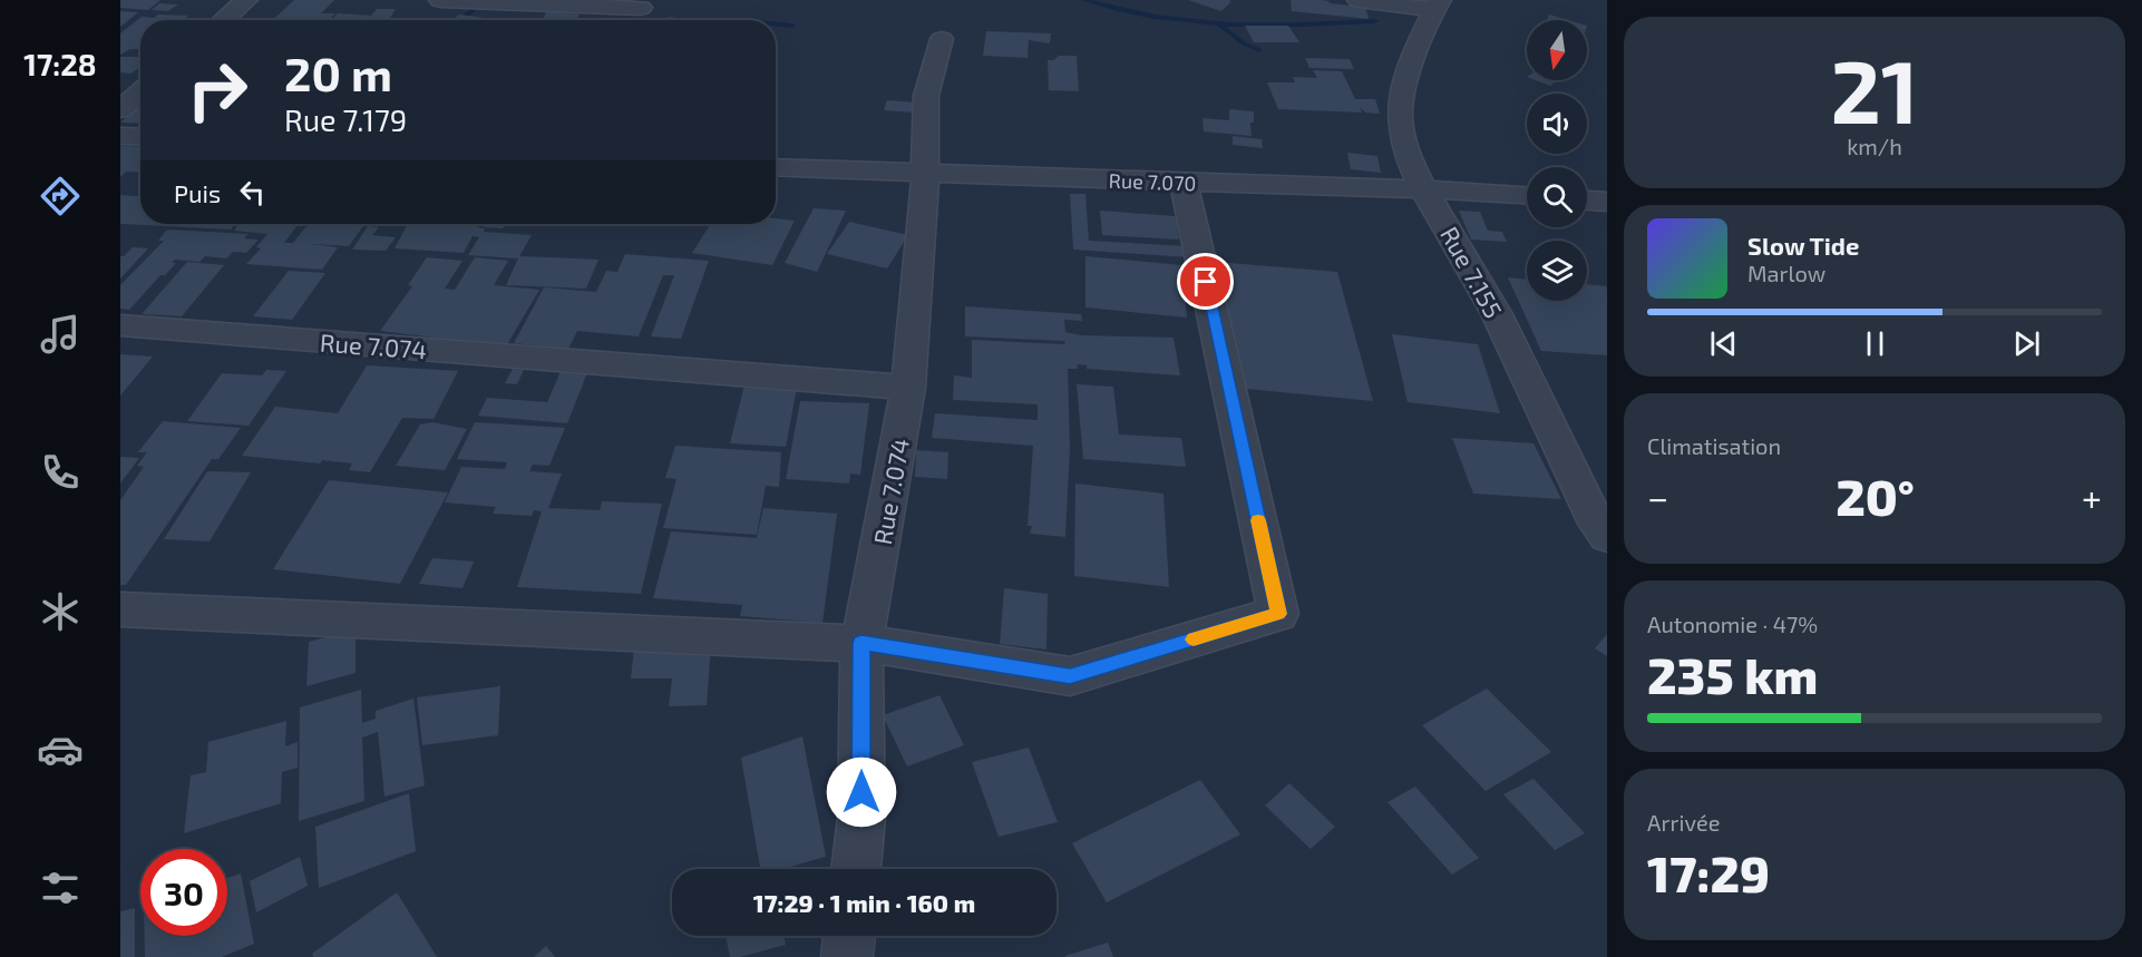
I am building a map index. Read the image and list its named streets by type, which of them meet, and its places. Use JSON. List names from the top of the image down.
{
  "streets": {
    "street": ["Rue 7.070", "Rue 7.155", "Rue 7.074"]
  },
  "crossings": [
    ["Rue 7.070", "Rue 7.155"]
  ],
  "north": "bottom",
  "page": {
    "tabs": "17:28",
    "tile": [
      ["21", "km/h"],
      "Climatisation",
      ["Autonomie · 47%", "235 km"],
      ["Arrivée", "17:29"]
    ],
    "turn": ["20 m", "Rue 7.179"],
    "then": "Puis",
    "song": ["Slow Tide", "Marlow"],
    "heat": ["−", "20°", "+"],
    "limit": "30",
    "trip": "17:29 · 1 min · 160 m"
  }
}
